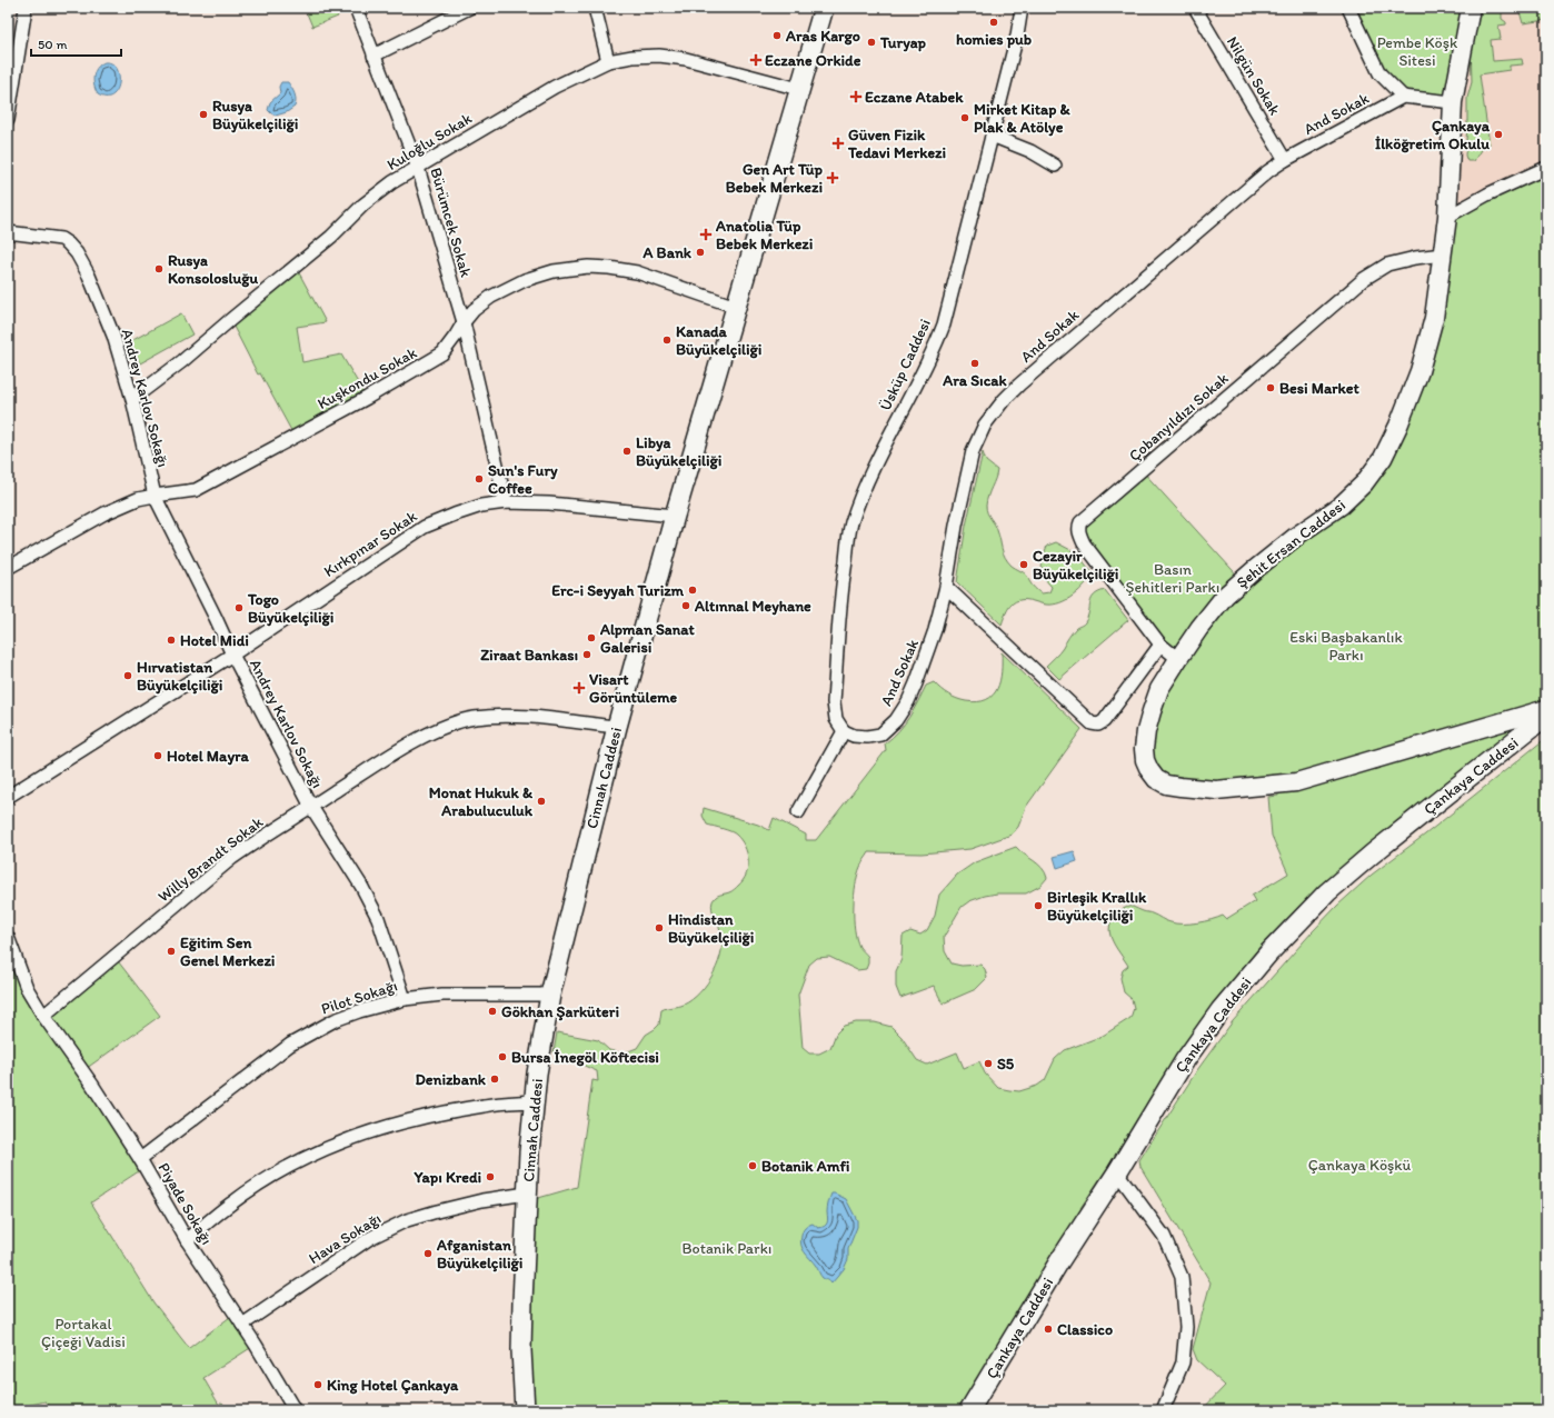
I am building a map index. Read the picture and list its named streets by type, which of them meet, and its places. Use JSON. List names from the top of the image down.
{
  "streets": {
    "main road": ["Şehit Ersan Caddesi", "Çankaya Caddesi", "Cinnah Caddesi"],
    "street": [
      "Nilgün Sokak",
      "And Sokak",
      "Kuloğlu Sokak",
      "Bürümcek Sokak",
      "Üsküp Caddesi",
      "Kuşkondu Sokak",
      "Andrey Karlov Sokağı",
      "Çobanyıldızı Sokak",
      "Kırkpınar Sokak",
      "Willy Brandt Sokak",
      "Pilot Sokağı",
      "Piyade Sokağı",
      "Hava Sokağı"
    ]
  },
  "crossings": [
    ["Nilgün Sokak", "And Sokak"],
    ["And Sokak", "Üsküp Caddesi"],
    ["Kuloğlu Sokak", "Bürümcek Sokak"],
    ["Kuloğlu Sokak", "Andrey Karlov Sokağı"],
    ["Kuloğlu Sokak", "Cinnah Caddesi"],
    ["Bürümcek Sokak", "Kuşkondu Sokak"],
    ["Bürümcek Sokak", "Kırkpınar Sokak"],
    ["Kuşkondu Sokak", "Andrey Karlov Sokağı"],
    ["Kuşkondu Sokak", "Cinnah Caddesi"],
    ["Andrey Karlov Sokağı", "Kırkpınar Sokak"],
    ["Andrey Karlov Sokağı", "Willy Brandt Sokak"],
    ["Andrey Karlov Sokağı", "Pilot Sokağı"],
    ["Çobanyıldızı Sokak", "Şehit Ersan Caddesi"],
    ["Kırkpınar Sokak", "Cinnah Caddesi"],
    ["Cinnah Caddesi", "Willy Brandt Sokak"],
    ["Cinnah Caddesi", "Pilot Sokağı"],
    ["Cinnah Caddesi", "Hava Sokağı"],
    ["Willy Brandt Sokak", "Piyade Sokağı"],
    ["Pilot Sokağı", "Piyade Sokağı"],
    ["Piyade Sokağı", "Hava Sokağı"]
  ],
  "parks": [
    "Pembe Köşk Sitesi",
    "Basın Şehitleri Parkı",
    "Eski Başbakanlık Parkı",
    "Çankaya Köşkü",
    "Botanik Parkı",
    "Portakal Çiçeği Vadisi"
  ],
  "places": {
    "other": [
      "homies pub",
      "Aras Kargo",
      "Turyap",
      "Rusya Büyükelçiliği",
      "Mirket Kitap & Plak & Atölye",
      "Çankaya İlköğretim Okulu",
      "A Bank",
      "Rusya Konsolosluğu",
      "Kanada Büyükelçiliği",
      "Ara Sıcak",
      "Besi Market",
      "Libya Büyükelçiliği",
      "Sun's Fury Coffee",
      "Cezayir Büyükelçiliği",
      "Erc-i Seyyah Turizm",
      "Altınnal Meyhane",
      "Togo Büyükelçiliği",
      "Alpman Sanat Galerisi",
      "Hotel Midi",
      "Ziraat Bankası",
      "Hırvatistan Büyükelçiliği",
      "Hotel Mayra",
      "Monat Hukuk & Arabuluculuk",
      "Birleşik Krallık Büyükelçiliği",
      "Hindistan Büyükelçiliği",
      "Eğitim Sen Genel Merkezi",
      "Gökhan Şarküteri",
      "Bursa İnegöl Köftecisi",
      "S5",
      "Denizbank",
      "Botanik Amfi",
      "Yapı Kredi",
      "Afganistan Büyükelçiliği",
      "Classico",
      "King Hotel Çankaya"
    ],
    "health": [
      "Eczane Orkide",
      "Eczane Atabek",
      "Güven Fizik Tedavi Merkezi",
      "Gen Art Tüp Bebek Merkezi",
      "Anatolia Tüp Bebek Merkezi",
      "Visart Görüntüleme"
    ]
  },
  "scale_bar": "50 m"
}
